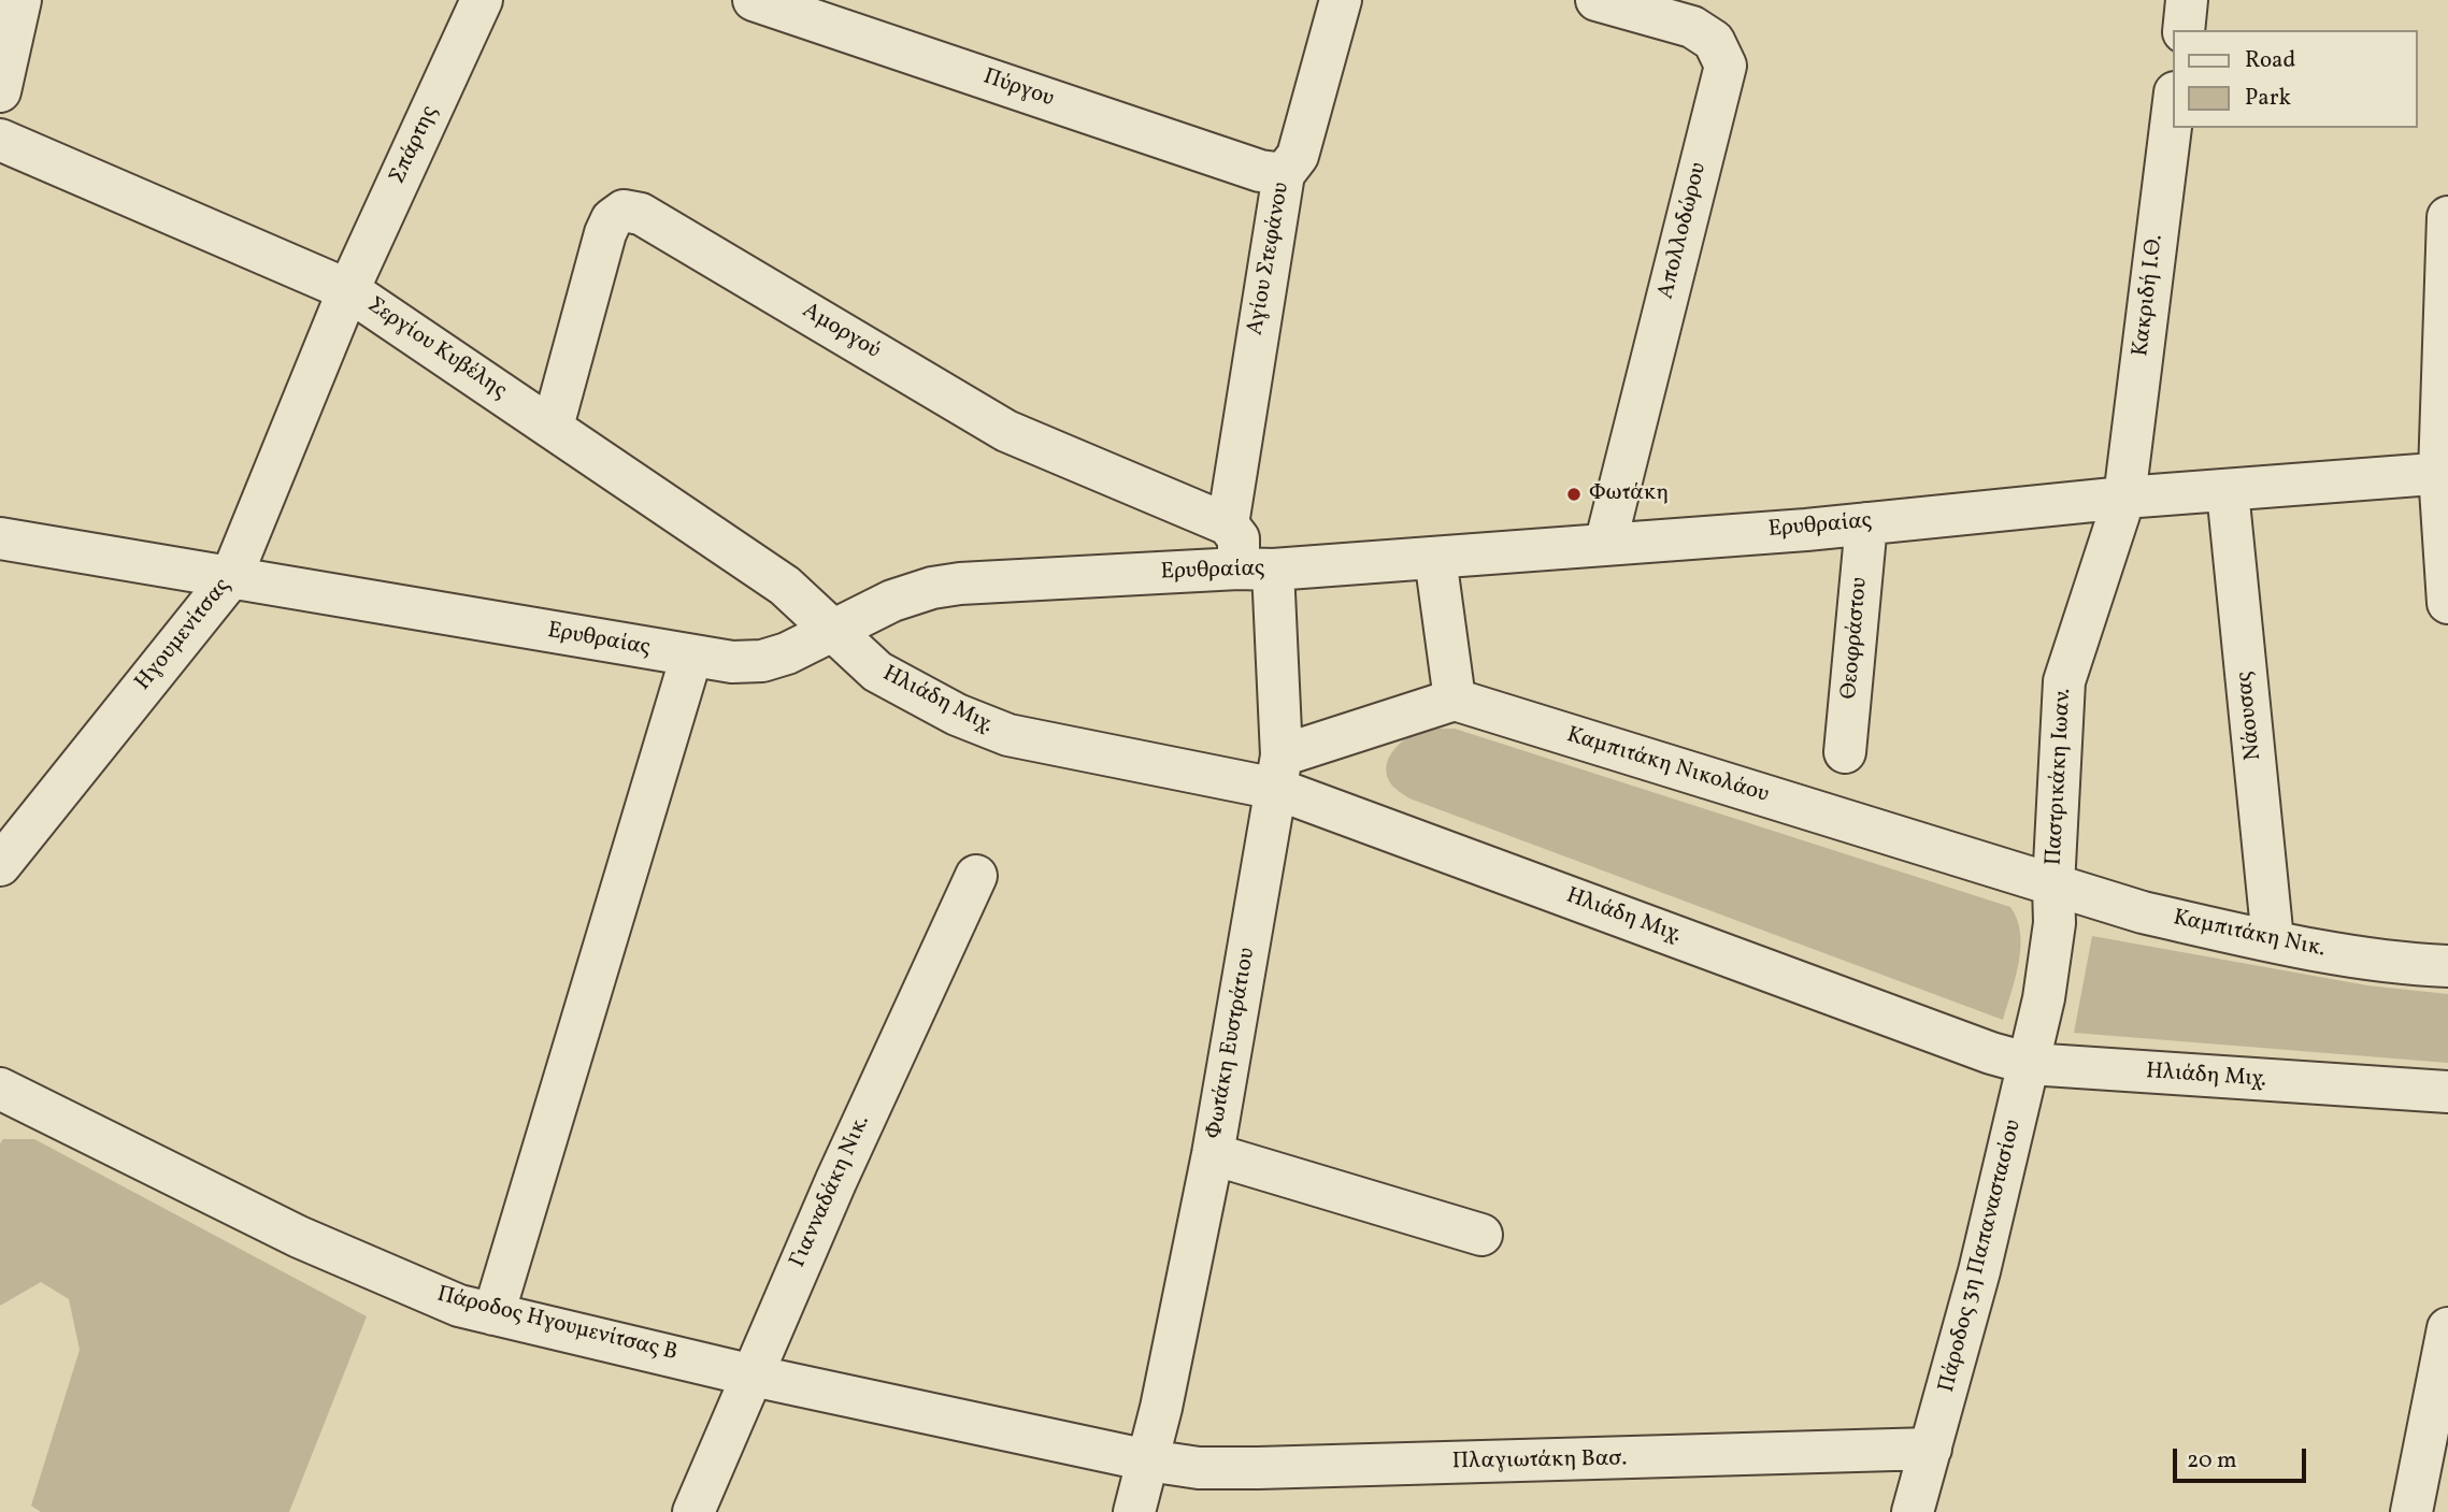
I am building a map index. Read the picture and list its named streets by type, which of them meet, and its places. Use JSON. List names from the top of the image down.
{
  "streets": {
    "street": [
      "Πύργου",
      "Σπάρτης",
      "Απολλοδώρου",
      "Αγίου Στεφάνου",
      "Κακριδή Ι.Θ.",
      "Αμοργού",
      "Σεργίου Κυβέλης",
      "Ερυθραίας",
      "Ηγουμενίτσας",
      "Θεοφράστου",
      "Ηλιάδη Μιχ.",
      "Νάουσας",
      "Καμπιτάκη Νικολάου",
      "Παστρικάκη Ιωαν.",
      "Καμπιτάκη Νικ.",
      "Φωτάκη Ευστράτιου",
      "Γιανναδάκη Νικ.",
      "Πάροδος 3η Παπαναστασίου",
      "Πάροδος Ηγουμενίτσας Β",
      "Πλαγιωτάκη Βασ."
    ]
  },
  "crossings": [
    ["Πύργου", "Αγίου Στεφάνου"],
    ["Σπάρτης", "Σεργίου Κυβέλης"],
    ["Σπάρτης", "Ηγουμενίτσας"],
    ["Απολλοδώρου", "Ερυθραίας"],
    ["Αγίου Στεφάνου", "Αμοργού"],
    ["Κακριδή Ι.Θ.", "Ερυθραίας"],
    ["Κακριδή Ι.Θ.", "Παστρικάκη Ιωαν."],
    ["Αμοργού", "Σεργίου Κυβέλης"],
    ["Σεργίου Κυβέλης", "Ερυθραίας"],
    ["Σεργίου Κυβέλης", "Ηγουμενίτσας"],
    ["Σεργίου Κυβέλης", "Ηλιάδη Μιχ."],
    ["Ερυθραίας", "Ηγουμενίτσας"],
    ["Ερυθραίας", "Θεοφράστου"],
    ["Ερυθραίας", "Ηλιάδη Μιχ."],
    ["Ερυθραίας", "Νάουσας"],
    ["Ερυθραίας", "Παστρικάκη Ιωαν."],
    ["Ερυθραίας", "Φωτάκη Ευστράτιου"],
    ["Ηλιάδη Μιχ.", "Παστρικάκη Ιωαν."],
    ["Ηλιάδη Μιχ.", "Φωτάκη Ευστράτιου"],
    ["Ηλιάδη Μιχ.", "Πάροδος 3η Παπαναστασίου"],
    ["Νάουσας", "Καμπιτάκη Νικ."],
    ["Καμπιτάκη Νικολάου", "Παστρικάκη Ιωαν."],
    ["Καμπιτάκη Νικολάου", "Καμπιτάκη Νικ."],
    ["Παστρικάκη Ιωαν.", "Καμπιτάκη Νικ."],
    ["Παστρικάκη Ιωαν.", "Πάροδος 3η Παπαναστασίου"],
    ["Φωτάκη Ευστράτιου", "Πάροδος Ηγουμενίτσας Β"],
    ["Φωτάκη Ευστράτιου", "Πλαγιωτάκη Βασ."],
    ["Γιανναδάκη Νικ.", "Πάροδος Ηγουμενίτσας Β"],
    ["Πάροδος 3η Παπαναστασίου", "Πλαγιωτάκη Βασ."],
    ["Πάροδος Ηγουμενίτσας Β", "Πλαγιωτάκη Βασ."]
  ],
  "places": ["Φωτάκη"],
  "legend": ["Road", "Park"],
  "scale_bar": "20 m"
}
